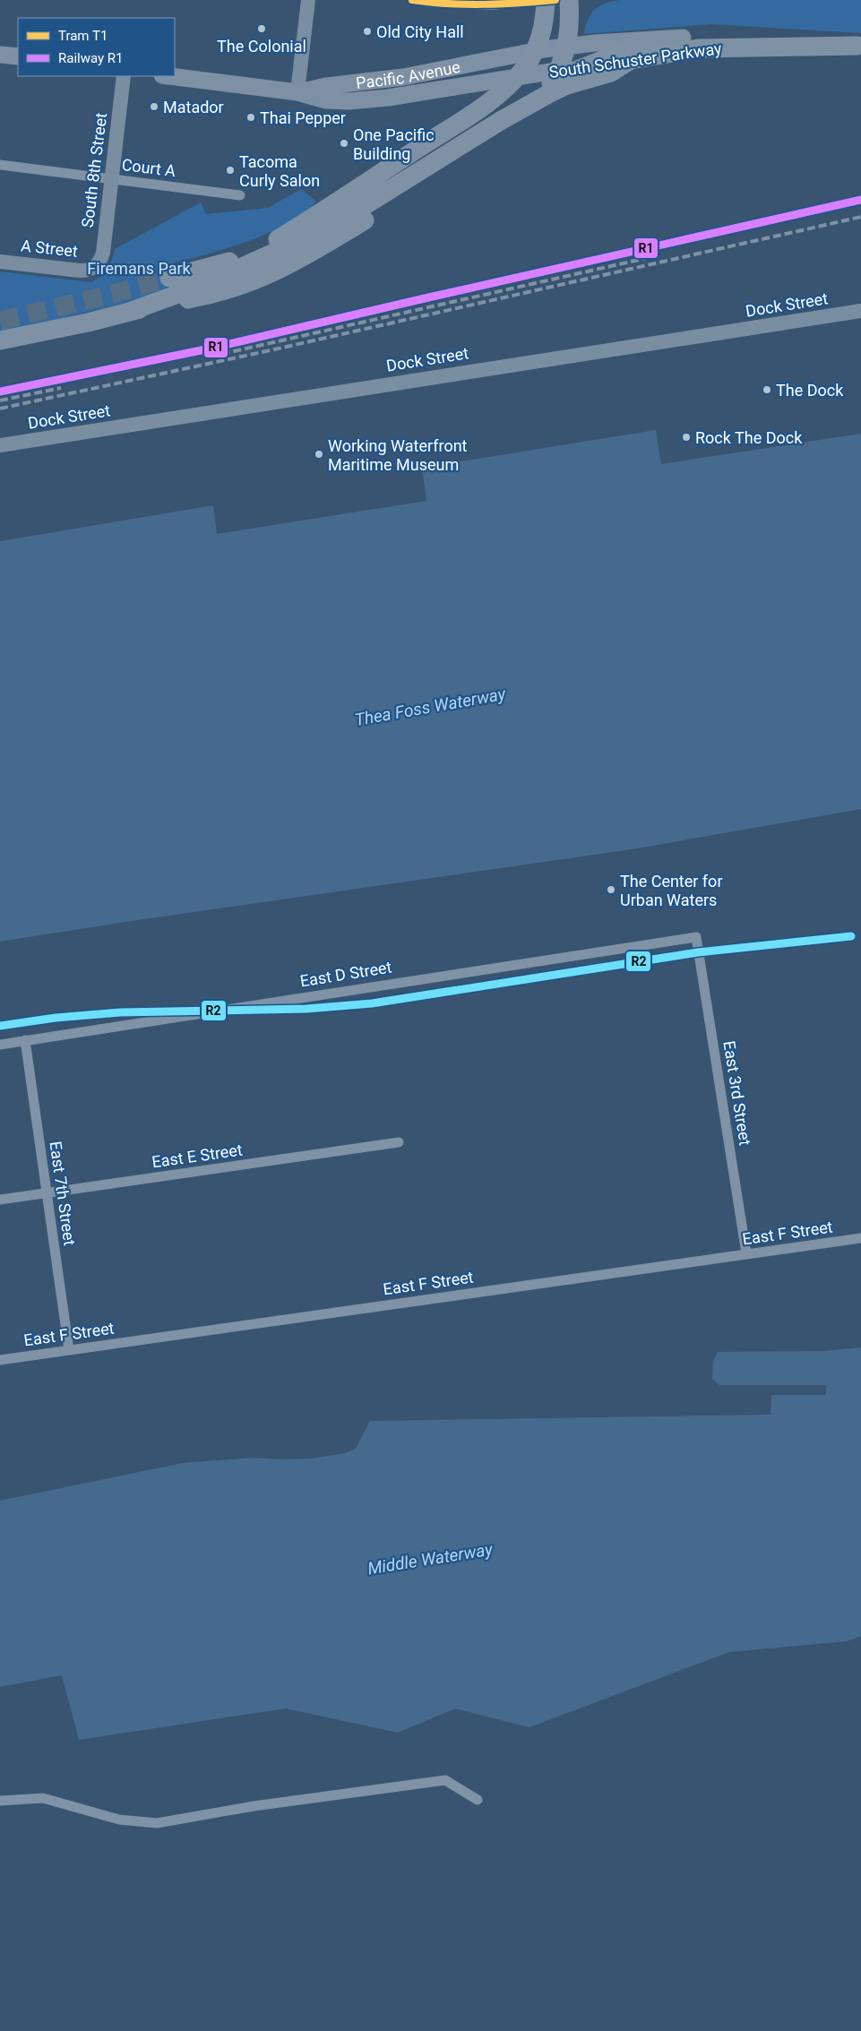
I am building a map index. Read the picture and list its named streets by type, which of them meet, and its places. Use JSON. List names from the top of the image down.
{
  "streets": {
    "highway": ["South Schuster Parkway"],
    "main road": ["Pacific Avenue"],
    "street": [
      "Court A",
      "South 8th Street",
      "A Street",
      "Dock Street",
      "East D Street",
      "East 3rd Street",
      "East E Street",
      "East 7th Street",
      "East F Street"
    ]
  },
  "crossings": [
    ["South Schuster Parkway", "Pacific Avenue"],
    ["Court A", "South 8th Street"],
    ["South 8th Street", "A Street"],
    ["East D Street", "East 3rd Street"],
    ["East D Street", "East 7th Street"],
    ["East 3rd Street", "East F Street"],
    ["East E Street", "East 7th Street"],
    ["East 7th Street", "East F Street"]
  ],
  "water": ["Thea Foss Waterway", "Middle Waterway"],
  "parks": ["Firemans Park"],
  "places": [
    "The Colonial",
    "Old City Hall",
    "Matador",
    "Thai Pepper",
    "One Pacific Building",
    "Tacoma Curly Salon",
    "The Dock",
    "Rock The Dock",
    "Working Waterfront Maritime Museum",
    "The Center for Urban Waters"
  ],
  "lines": ["tram line T1", "rail line R1", "transit line R2"],
  "legend": ["Tram T1", "Railway R1"]
}
